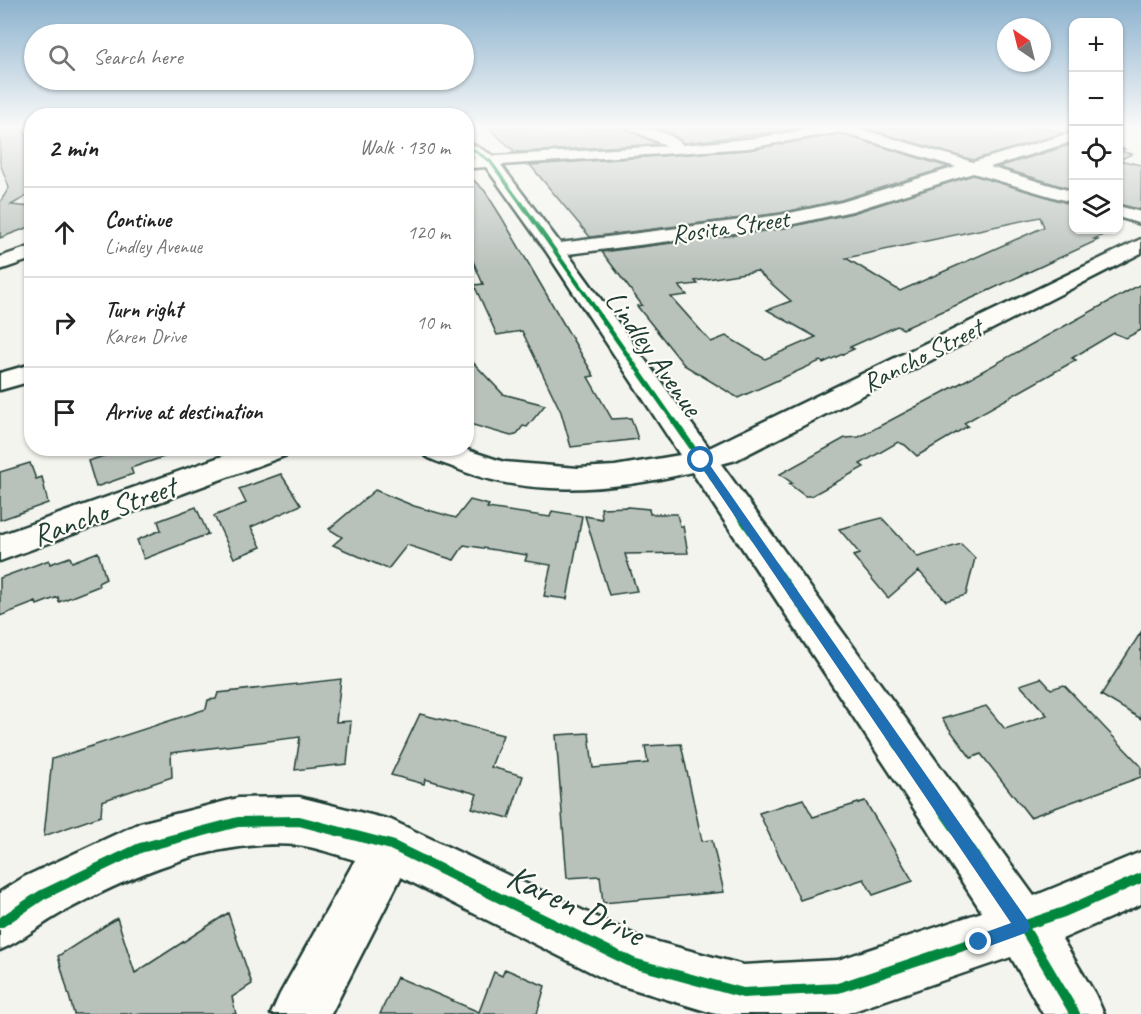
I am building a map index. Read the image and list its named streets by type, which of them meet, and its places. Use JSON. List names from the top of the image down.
{
  "streets": {
    "street": [
      "Rosita Street",
      "Lindley Avenue",
      "Rancho Street",
      "Karen Drive"
    ]
  },
  "crossings": [
    ["Rosita Street", "Lindley Avenue"],
    ["Lindley Avenue", "Rancho Street"],
    ["Lindley Avenue", "Karen Drive"]
  ],
  "north": "top left",
  "page": {
    "map_buttons": ["+", "−"],
    "search": "Search here",
    "heading": ["2 min", "Walk · 130 m"],
    "list": [
      ["Continue", "Lindley Avenue", "120 m"],
      ["Turn right", "Karen Drive", "10 m"],
      "Arrive at destination"
    ]
  }
}
